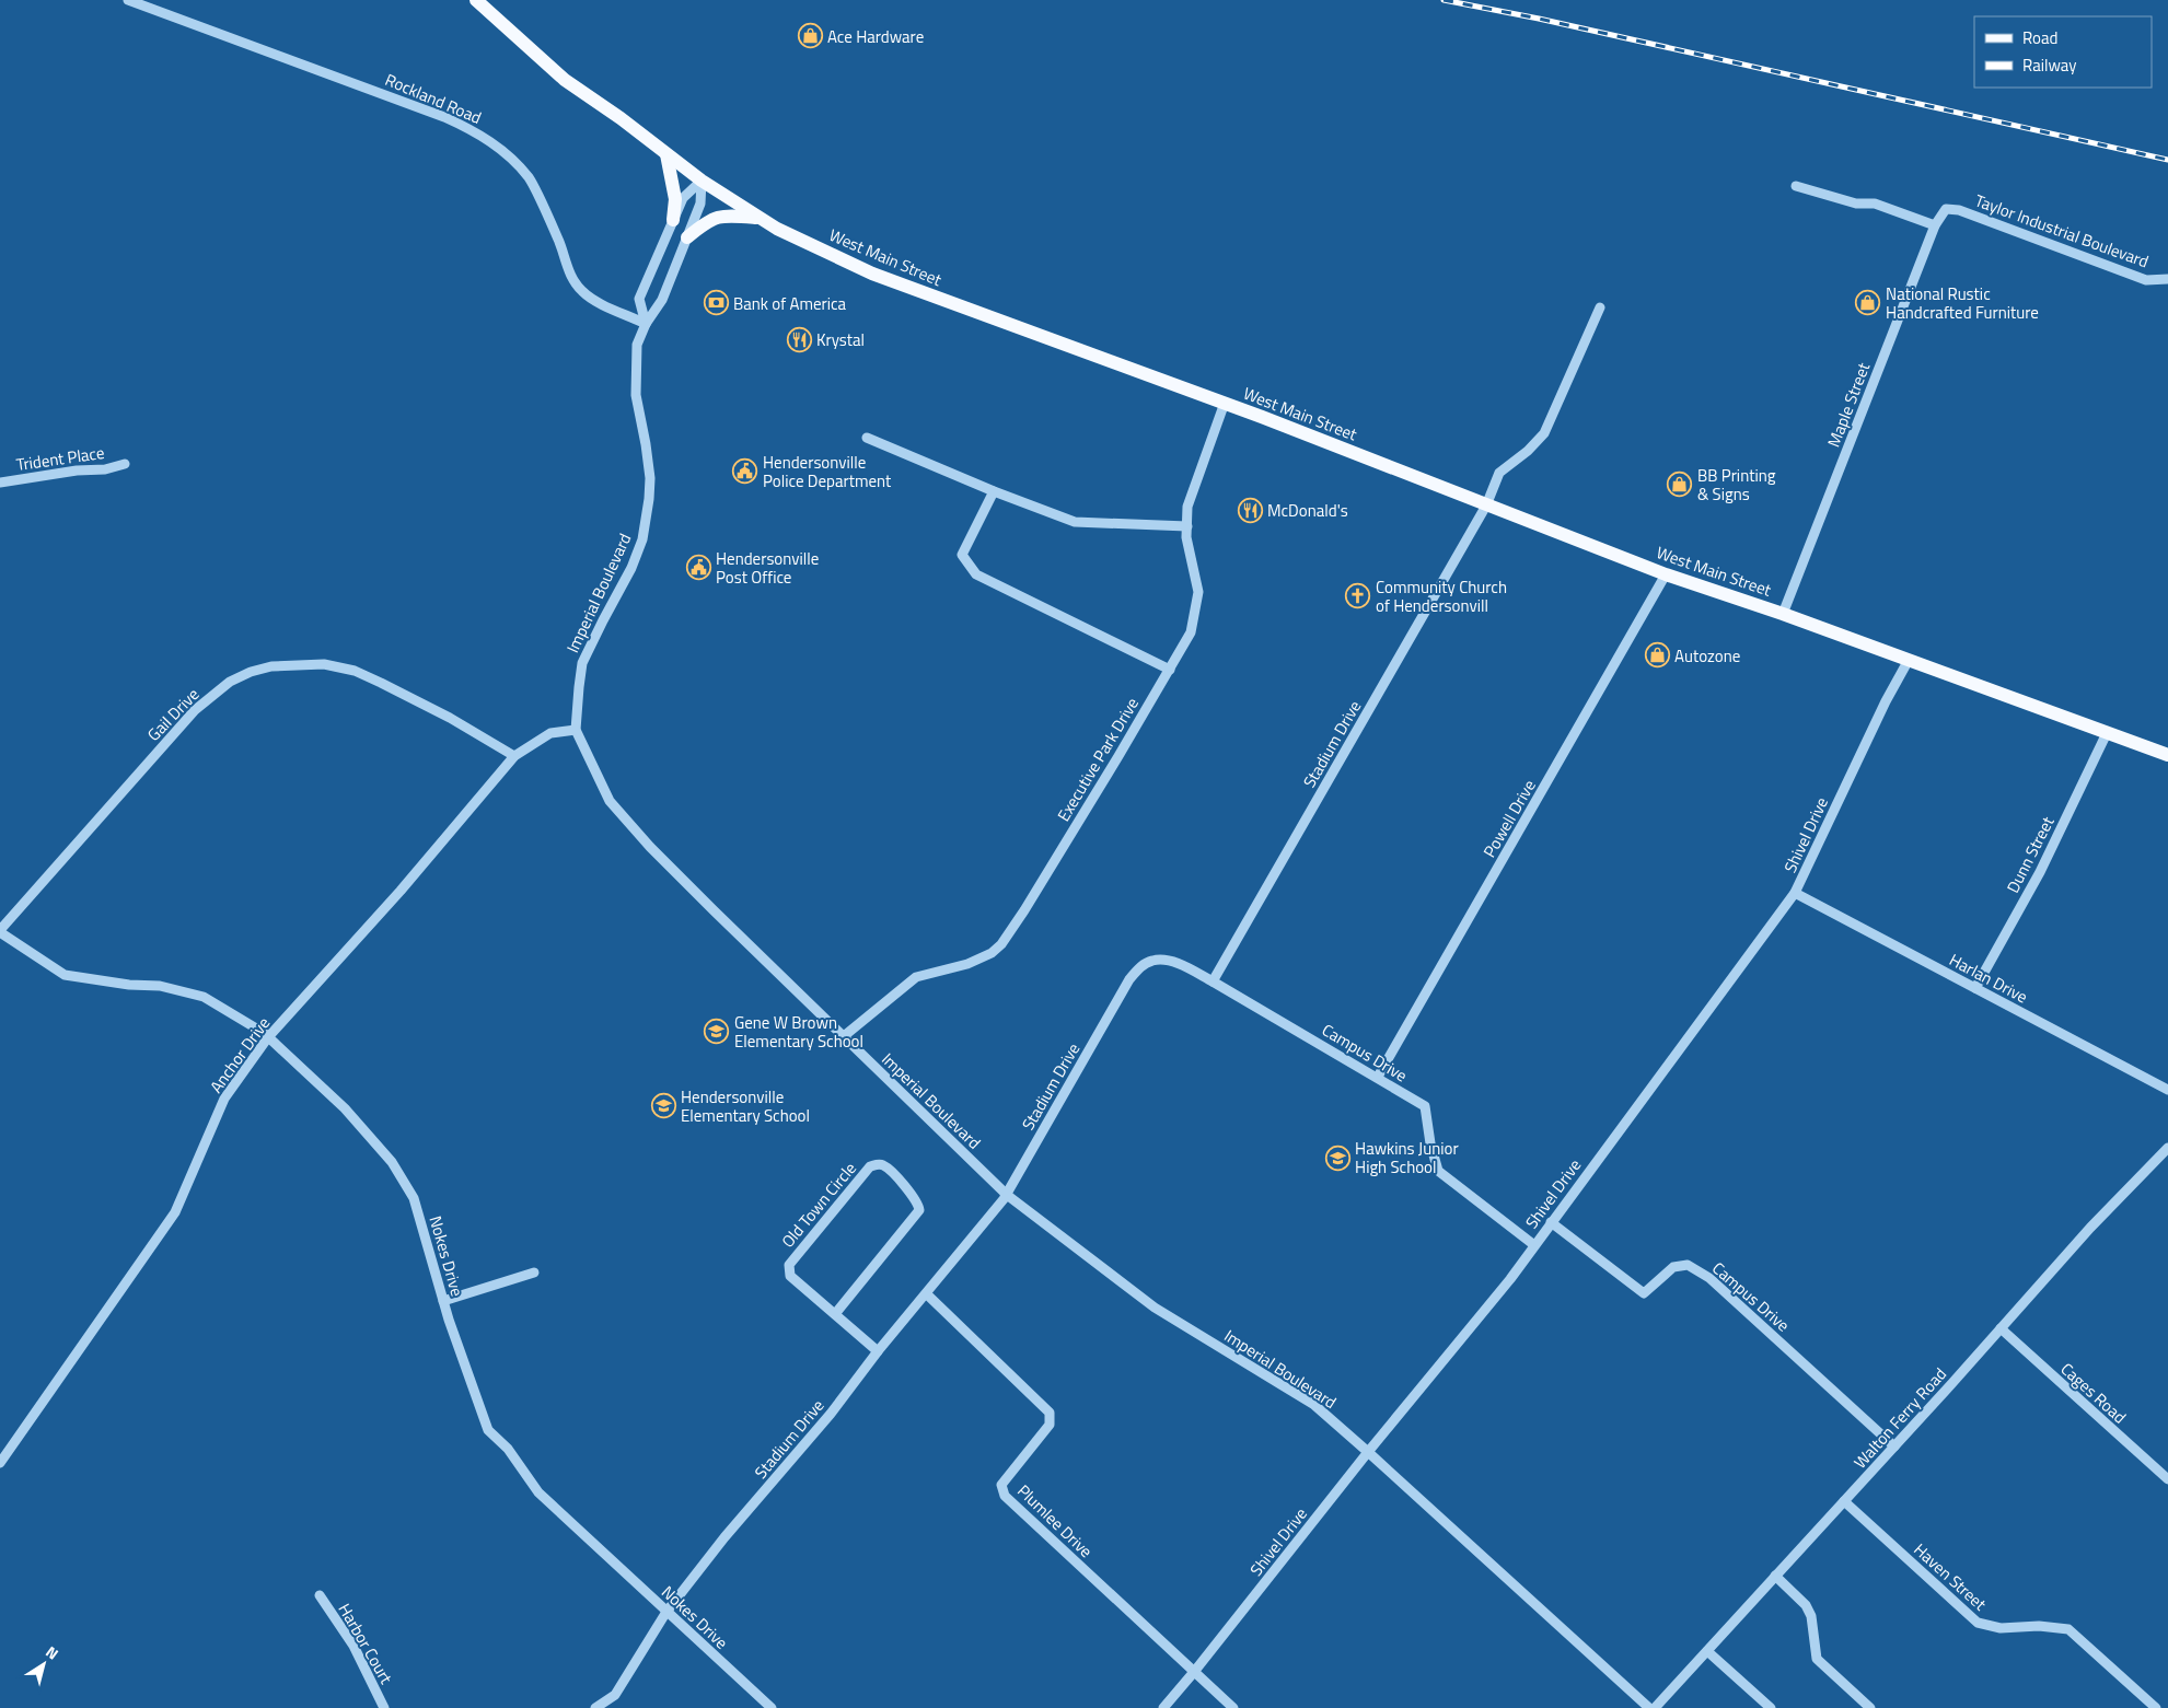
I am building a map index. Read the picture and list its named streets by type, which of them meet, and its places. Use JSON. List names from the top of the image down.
{
  "streets": {
    "main road": ["West Main Street"],
    "street": [
      "Rockland Road",
      "Taylor Industrial Boulevard",
      "Maple Street",
      "Trident Place",
      "Imperial Boulevard",
      "Gail Drive",
      "Stadium Drive",
      "Executive Park Drive",
      "Powell Drive",
      "Shivel Drive",
      "Dunn Street",
      "Harlan Drive",
      "Campus Drive",
      "Anchor Drive",
      "Old Town Circle",
      "Nokes Drive",
      "Cages Road",
      "Walton Ferry Road",
      "Plumlee Drive",
      "Haven Street",
      "Harbor Court"
    ]
  },
  "crossings": [
    ["Rockland Road", "Imperial Boulevard"],
    ["Taylor Industrial Boulevard", "Maple Street"],
    ["West Main Street", "Maple Street"],
    ["West Main Street", "Imperial Boulevard"],
    ["West Main Street", "Stadium Drive"],
    ["West Main Street", "Executive Park Drive"],
    ["West Main Street", "Powell Drive"],
    ["West Main Street", "Shivel Drive"],
    ["West Main Street", "Dunn Street"],
    ["Imperial Boulevard", "Stadium Drive"],
    ["Imperial Boulevard", "Executive Park Drive"],
    ["Imperial Boulevard", "Shivel Drive"],
    ["Imperial Boulevard", "Anchor Drive"],
    ["Gail Drive", "Anchor Drive"],
    ["Gail Drive", "Nokes Drive"],
    ["Stadium Drive", "Campus Drive"],
    ["Stadium Drive", "Old Town Circle"],
    ["Stadium Drive", "Nokes Drive"],
    ["Stadium Drive", "Plumlee Drive"],
    ["Powell Drive", "Campus Drive"],
    ["Shivel Drive", "Harlan Drive"],
    ["Shivel Drive", "Campus Drive"],
    ["Shivel Drive", "Plumlee Drive"],
    ["Dunn Street", "Harlan Drive"],
    ["Campus Drive", "Walton Ferry Road"],
    ["Anchor Drive", "Nokes Drive"],
    ["Cages Road", "Walton Ferry Road"],
    ["Walton Ferry Road", "Haven Street"]
  ],
  "places": {
    "shop": [
      "Ace Hardware",
      "National Rustic Handcrafted Furniture",
      "BB Printing & Signs",
      "Autozone"
    ],
    "bank": ["Bank of America"],
    "restaurant": ["Krystal", "McDonald's"],
    "public building": ["Hendersonville Police Department", "Hendersonville Post Office"],
    "church": ["Community Church of Hendersonvill"],
    "school or university": ["Gene W Brown Elementary School", "Hendersonville Elementary School", "Hawkins Junior High School"]
  },
  "legend": ["Road", "Railway"],
  "north": "top right"
}
